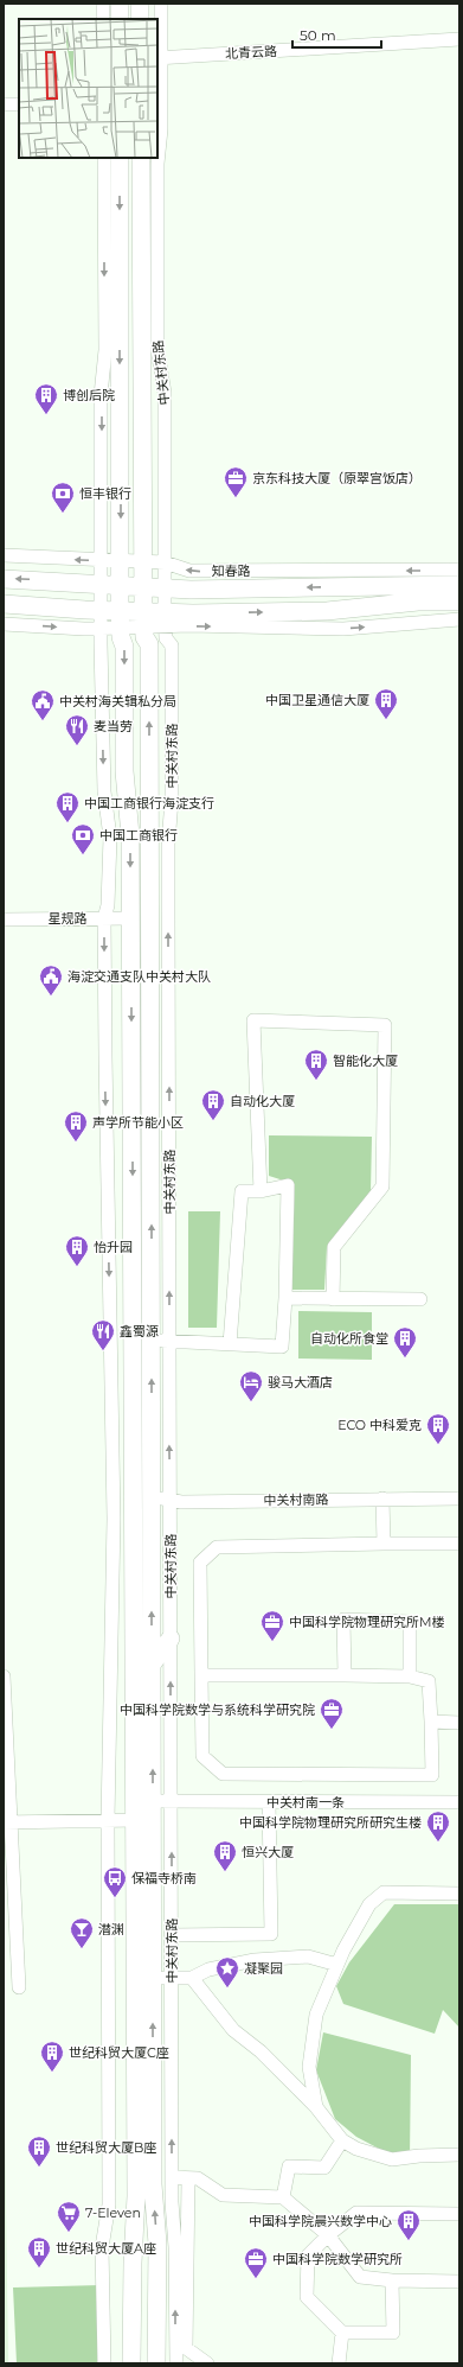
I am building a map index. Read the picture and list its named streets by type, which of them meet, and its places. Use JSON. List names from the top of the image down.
{
  "streets": {
    "main road": ["中关村东路", "知春路"],
    "street": [
      "北青云路",
      "星规路",
      "中关村南路",
      "中关村南一条"
    ]
  },
  "crossings": [
    ["北青云路", "中关村东路"],
    ["中关村东路", "知春路"],
    ["中关村东路", "中关村南路"],
    ["中关村东路", "中关村南一条"]
  ],
  "places": {
    "building": [
      "博创后院",
      "中国卫星通信大厦",
      "中国工商银行海淀支行",
      "智能化大厦",
      "自动化大厦",
      "声学所节能小区",
      "怡升园",
      "自动化所食堂",
      "ECO 中科爱克",
      "中国科学院物理研究所研究生楼",
      "恒兴大厦",
      "世纪科贸大厦C座",
      "世纪科贸大厦B座",
      "中国科学院晨兴数学中心",
      "世纪科贸大厦A座"
    ],
    "office": [
      "京东科技大厦（原翠宫饭店）",
      "中国科学院物理研究所M楼",
      "中国科学院数学与系统科学研究院",
      "中国科学院数学研究所"
    ],
    "bank": ["恒丰银行", "中国工商银行"],
    "public building": ["中关村海关辑私分局", "海淀交通支队中关村大队"],
    "restaurant": ["麦当劳", "鑫蜀源"],
    "hotel": ["骏马大酒店"],
    "bus stop": ["保福寺桥南"],
    "bar": ["潜渊"],
    "place": ["凝聚园"],
    "supermarket": ["7-Eleven"]
  },
  "scale_bar": "50 m"
}
